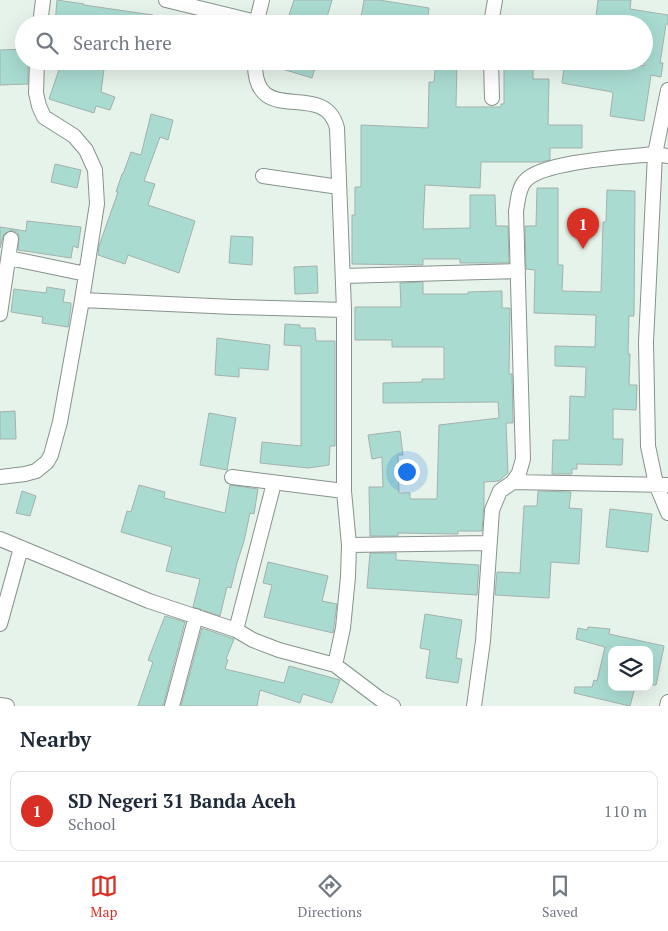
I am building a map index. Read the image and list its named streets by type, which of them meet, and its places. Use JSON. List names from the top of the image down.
{
  "page": {
    "search": "Search here",
    "pins": "1",
    "heading": "Nearby",
    "list": [
      {
        "mark": "1",
        "name": "SD Negeri 31 Banda Aceh",
        "note": "School",
        "value": "110 m"
      }
    ],
    "nav": ["Map", "Directions", "Saved"]
  }
}
